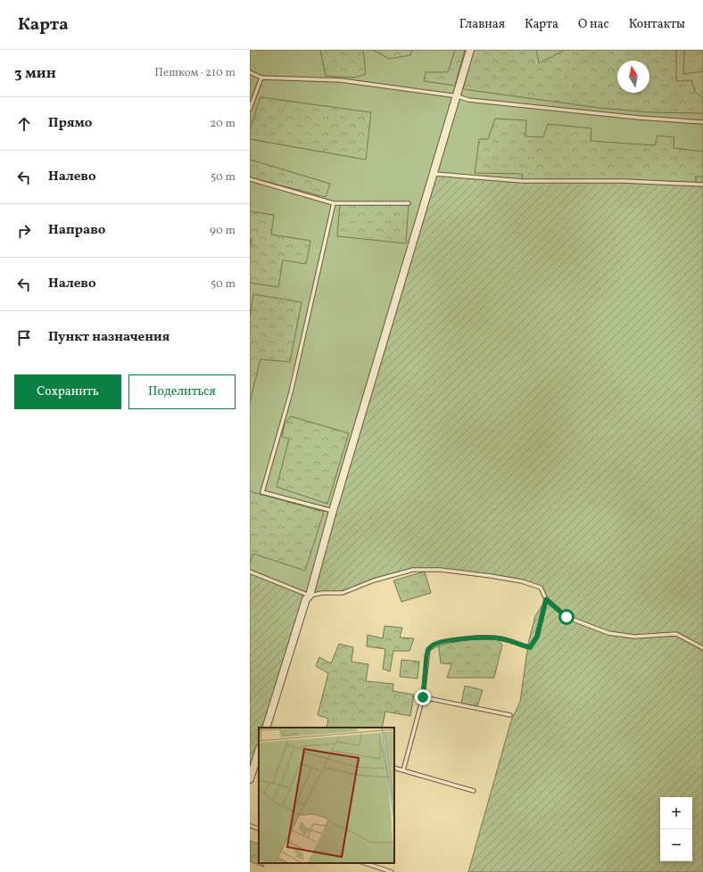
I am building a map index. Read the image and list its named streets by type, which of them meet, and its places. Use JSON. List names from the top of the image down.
{
  "north": "top",
  "page": {
    "header": "Карта",
    "nav": [
      "Главная",
      "Карта",
      "О нас",
      "Контакты"
    ],
    "heading": ["3 мин", "Пешком · 210 m"],
    "list": [
      ["Прямо", "20 m"],
      ["Налево", "50 m"],
      ["Направо", "90 m"],
      ["Налево", "50 m"],
      "Пункт назначения"
    ],
    "buttons": ["Сохранить", "Поделиться"],
    "map_buttons": ["+", "−"]
  }
}
